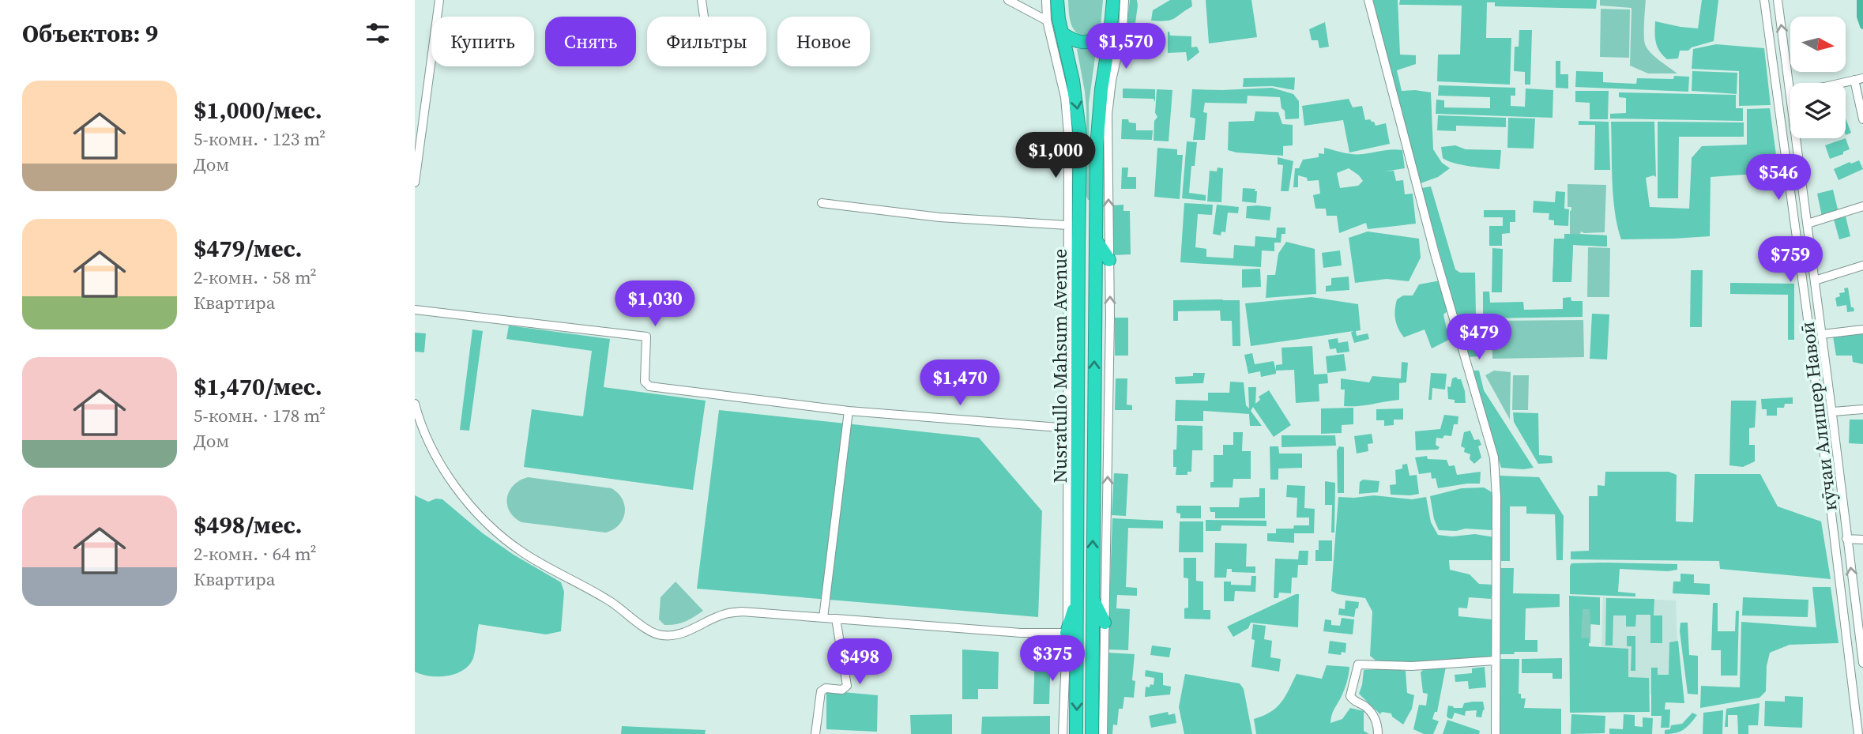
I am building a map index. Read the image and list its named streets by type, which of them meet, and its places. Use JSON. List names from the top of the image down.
{
  "streets": {
    "highway": ["Nusratullo Mahsum Avenue"],
    "street": ["кӯчаи Алишер Навоӣ"]
  },
  "north": "right",
  "page": {
    "heading": "Объектов: 9",
    "chip": [
      "Купить",
      "Снять",
      "Фильтры",
      "Новое"
    ],
    "price": [
      "$1,570",
      "$1,000",
      "$546",
      "$759",
      "$1,030",
      "$479",
      "$1,470",
      "$375",
      "$498"
    ],
    "list": [
      {
        "name": "$1,000/мес.",
        "note": "5-комн. · 123 m² · Дом"
      },
      {
        "name": "$479/мес.",
        "note": "2-комн. · 58 m² · Квартира"
      },
      {
        "name": "$1,470/мес.",
        "note": "5-комн. · 178 m² · Дом"
      },
      {
        "name": "$498/мес.",
        "note": "2-комн. · 64 m² · Квартира"
      }
    ]
  }
}
